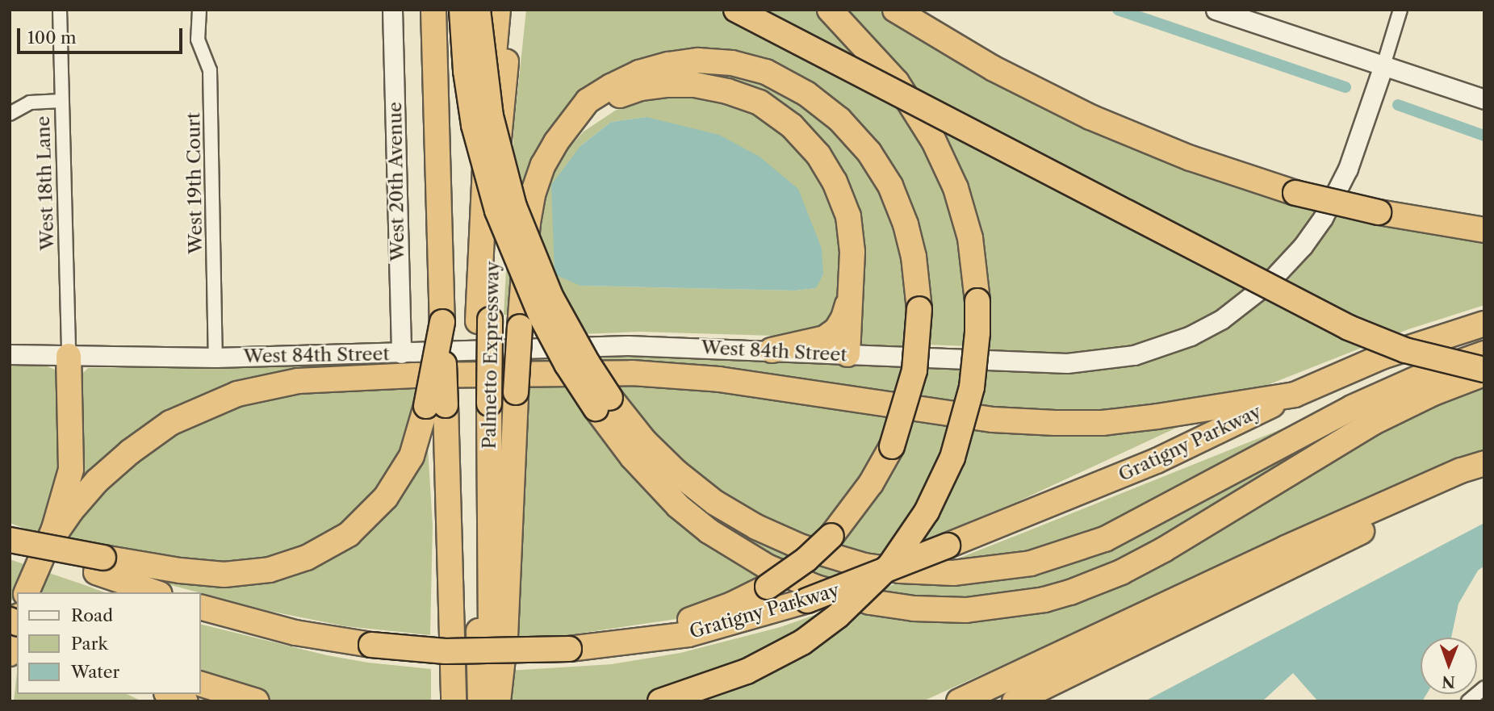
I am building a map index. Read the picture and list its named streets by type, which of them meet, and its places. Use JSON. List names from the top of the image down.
{
  "streets": {
    "highway": ["Palmetto Expressway", "Gratigny Parkway"],
    "street": [
      "West 20th Avenue",
      "West 18th Lane",
      "West 19th Court",
      "West 84th Street"
    ]
  },
  "crossings": [
    ["West 20th Avenue", "West 84th Street"],
    ["West 18th Lane", "West 84th Street"],
    ["West 19th Court", "West 84th Street"]
  ],
  "legend": ["Road", "Park", "Water"],
  "scale_bar": "100 m",
  "north": "bottom"
}
